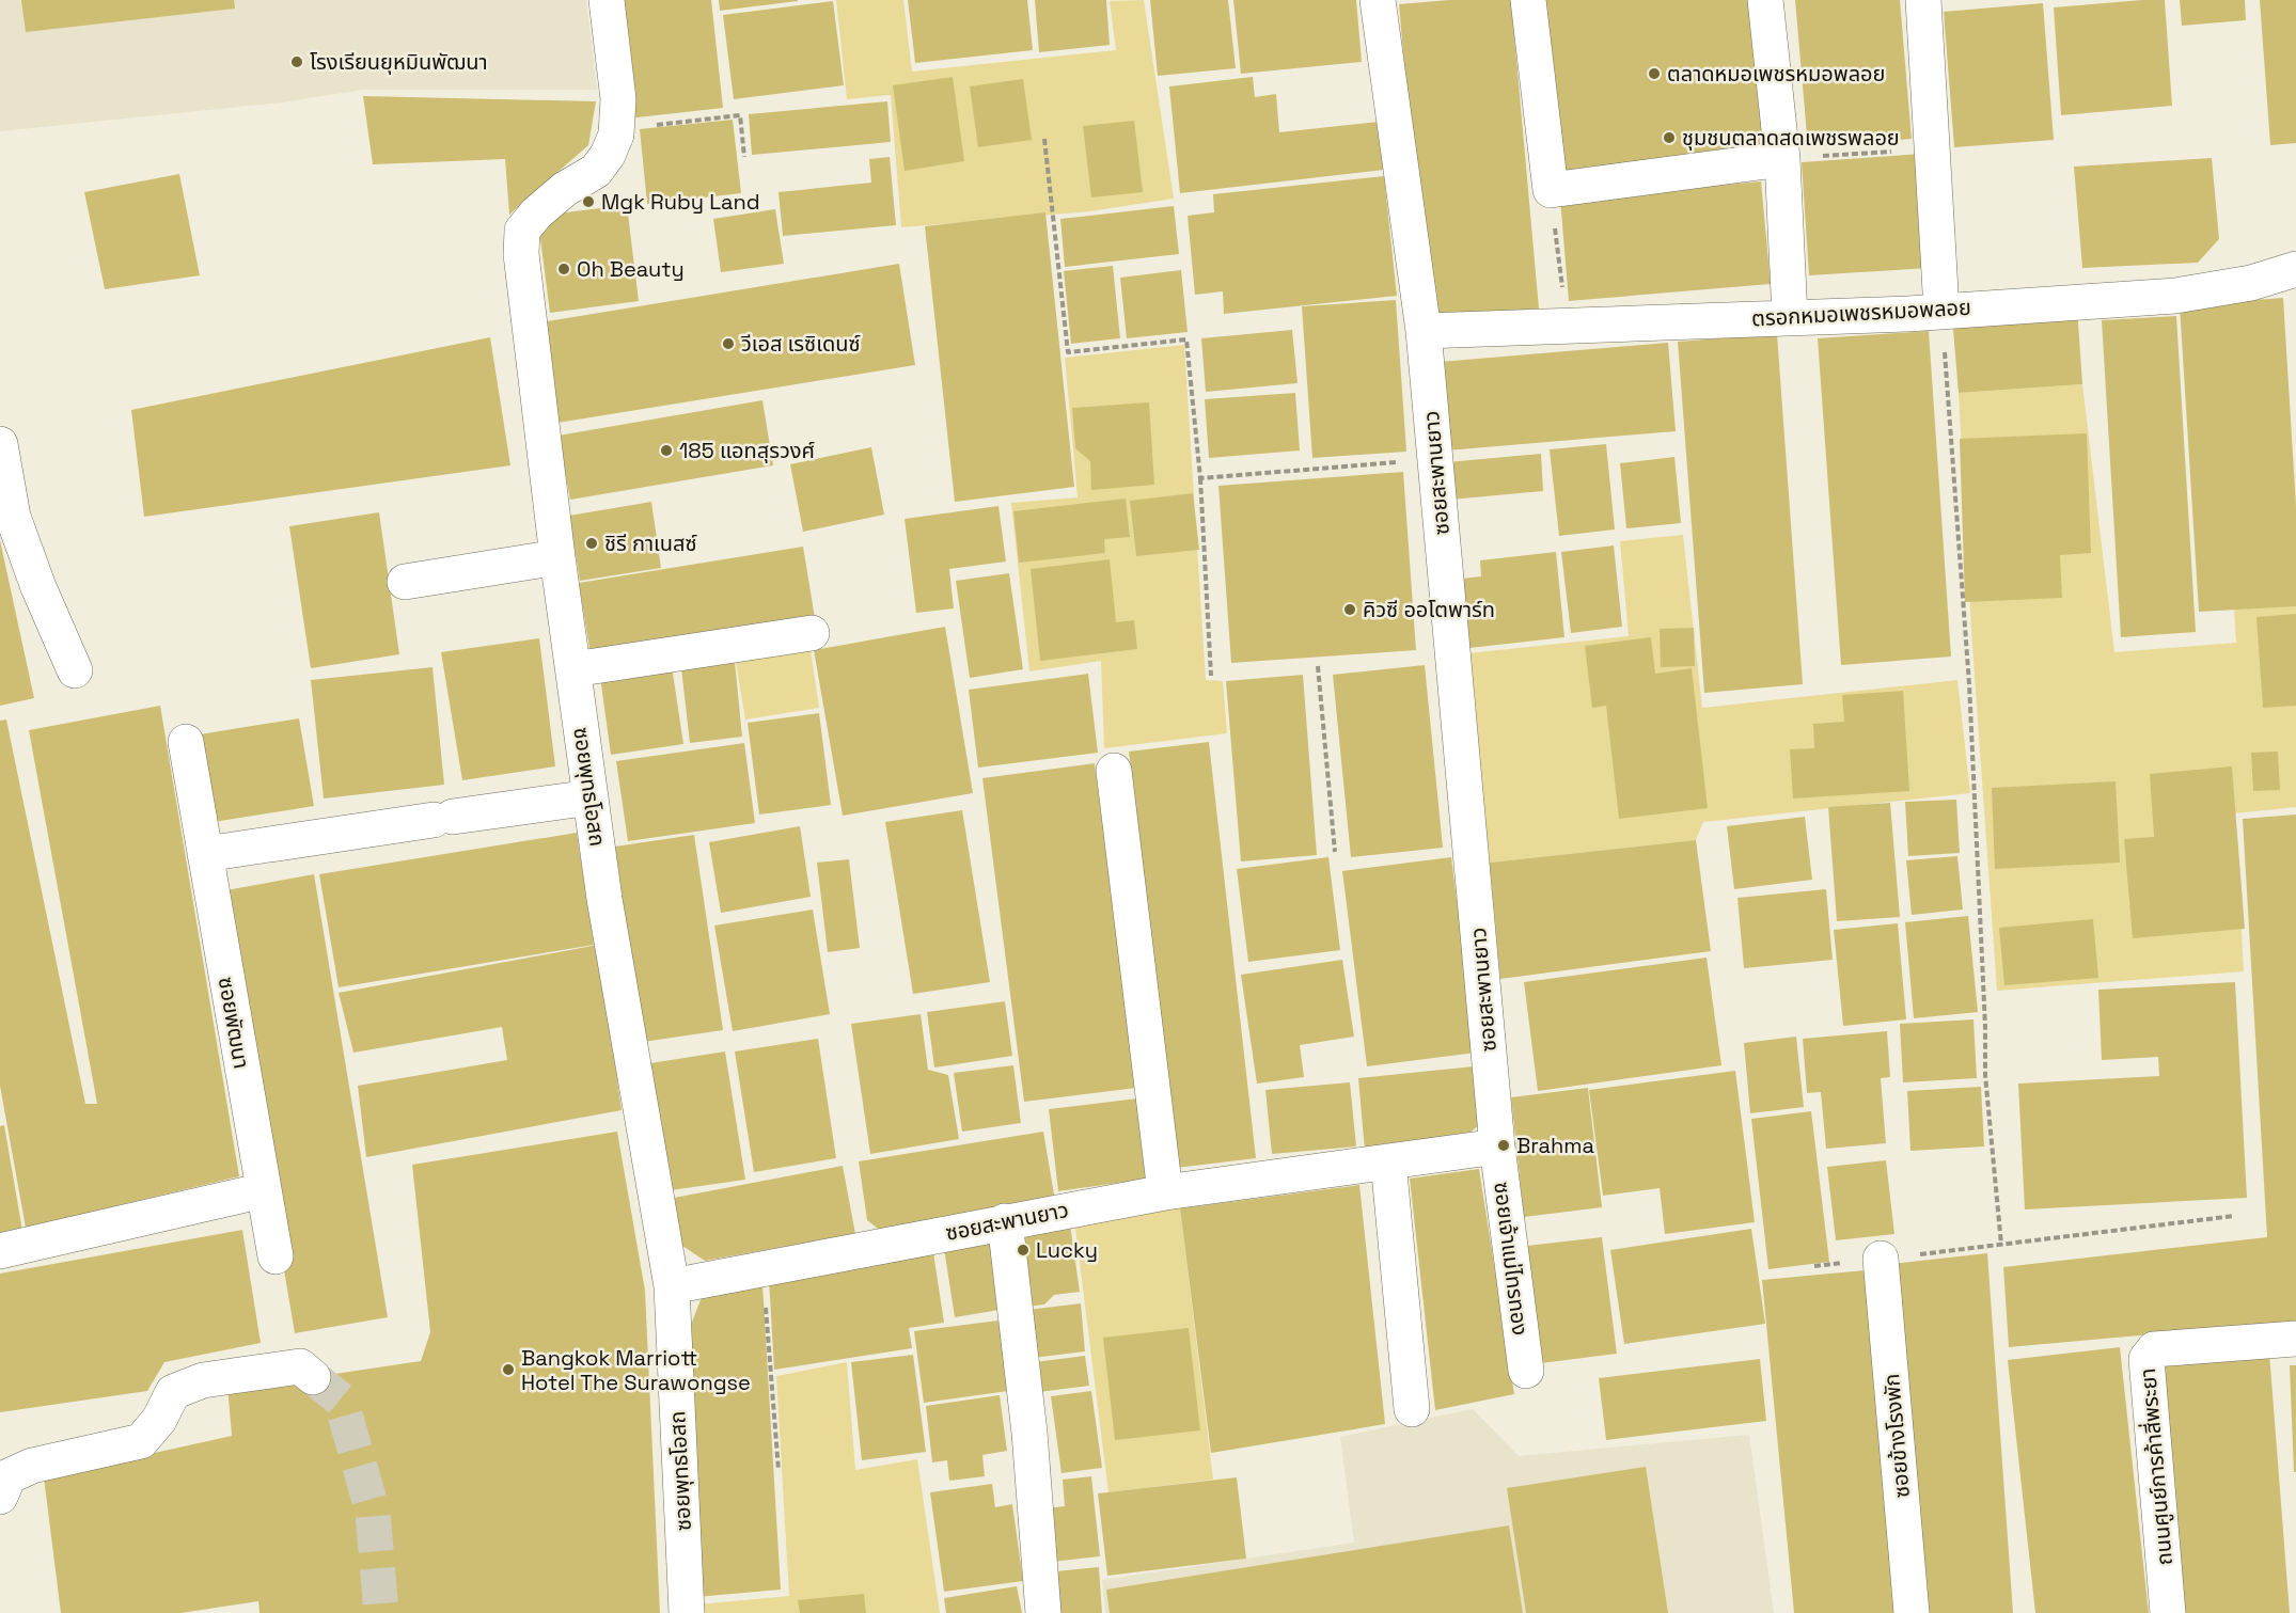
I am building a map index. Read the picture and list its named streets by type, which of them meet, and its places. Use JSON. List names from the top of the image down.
{
  "streets": {
    "street": [
      "ตรอกหมอเพชรหมอพลอย",
      "ซอยสะพานยาว",
      "ซอยพุทธโอสถ",
      "ซอยพัฒนา",
      "ซอยเจ้าแม่ไทรทอง",
      "ซอยข้างโรงพัก",
      "ถนนศูนย์การค้าสี่พระยา"
    ]
  },
  "crossings": [
    ["ตรอกหมอเพชรหมอพลอย", "ซอยสะพานยาว"],
    ["ซอยสะพานยาว", "ซอยพุทธโอสถ"],
    ["ซอยสะพานยาว", "ซอยเจ้าแม่ไทรทอง"]
  ],
  "places": [
    "โรงเรียนยุหมินพัฒนา",
    "ตลาดหมอเพชรหมอพลอย",
    "ชุมชนตลาดสดเพชรพลอย",
    "Mgk Ruby Land",
    "Oh Beauty",
    "วีเอส เรซิเดนซ์",
    "185 แอทสุรวงศ์",
    "ชิรี กาเนสซ์",
    "คิวซี ออโตพาร์ท",
    "Brahma",
    "Lucky",
    "Bangkok Marriott Hotel The Surawongse"
  ]
}
